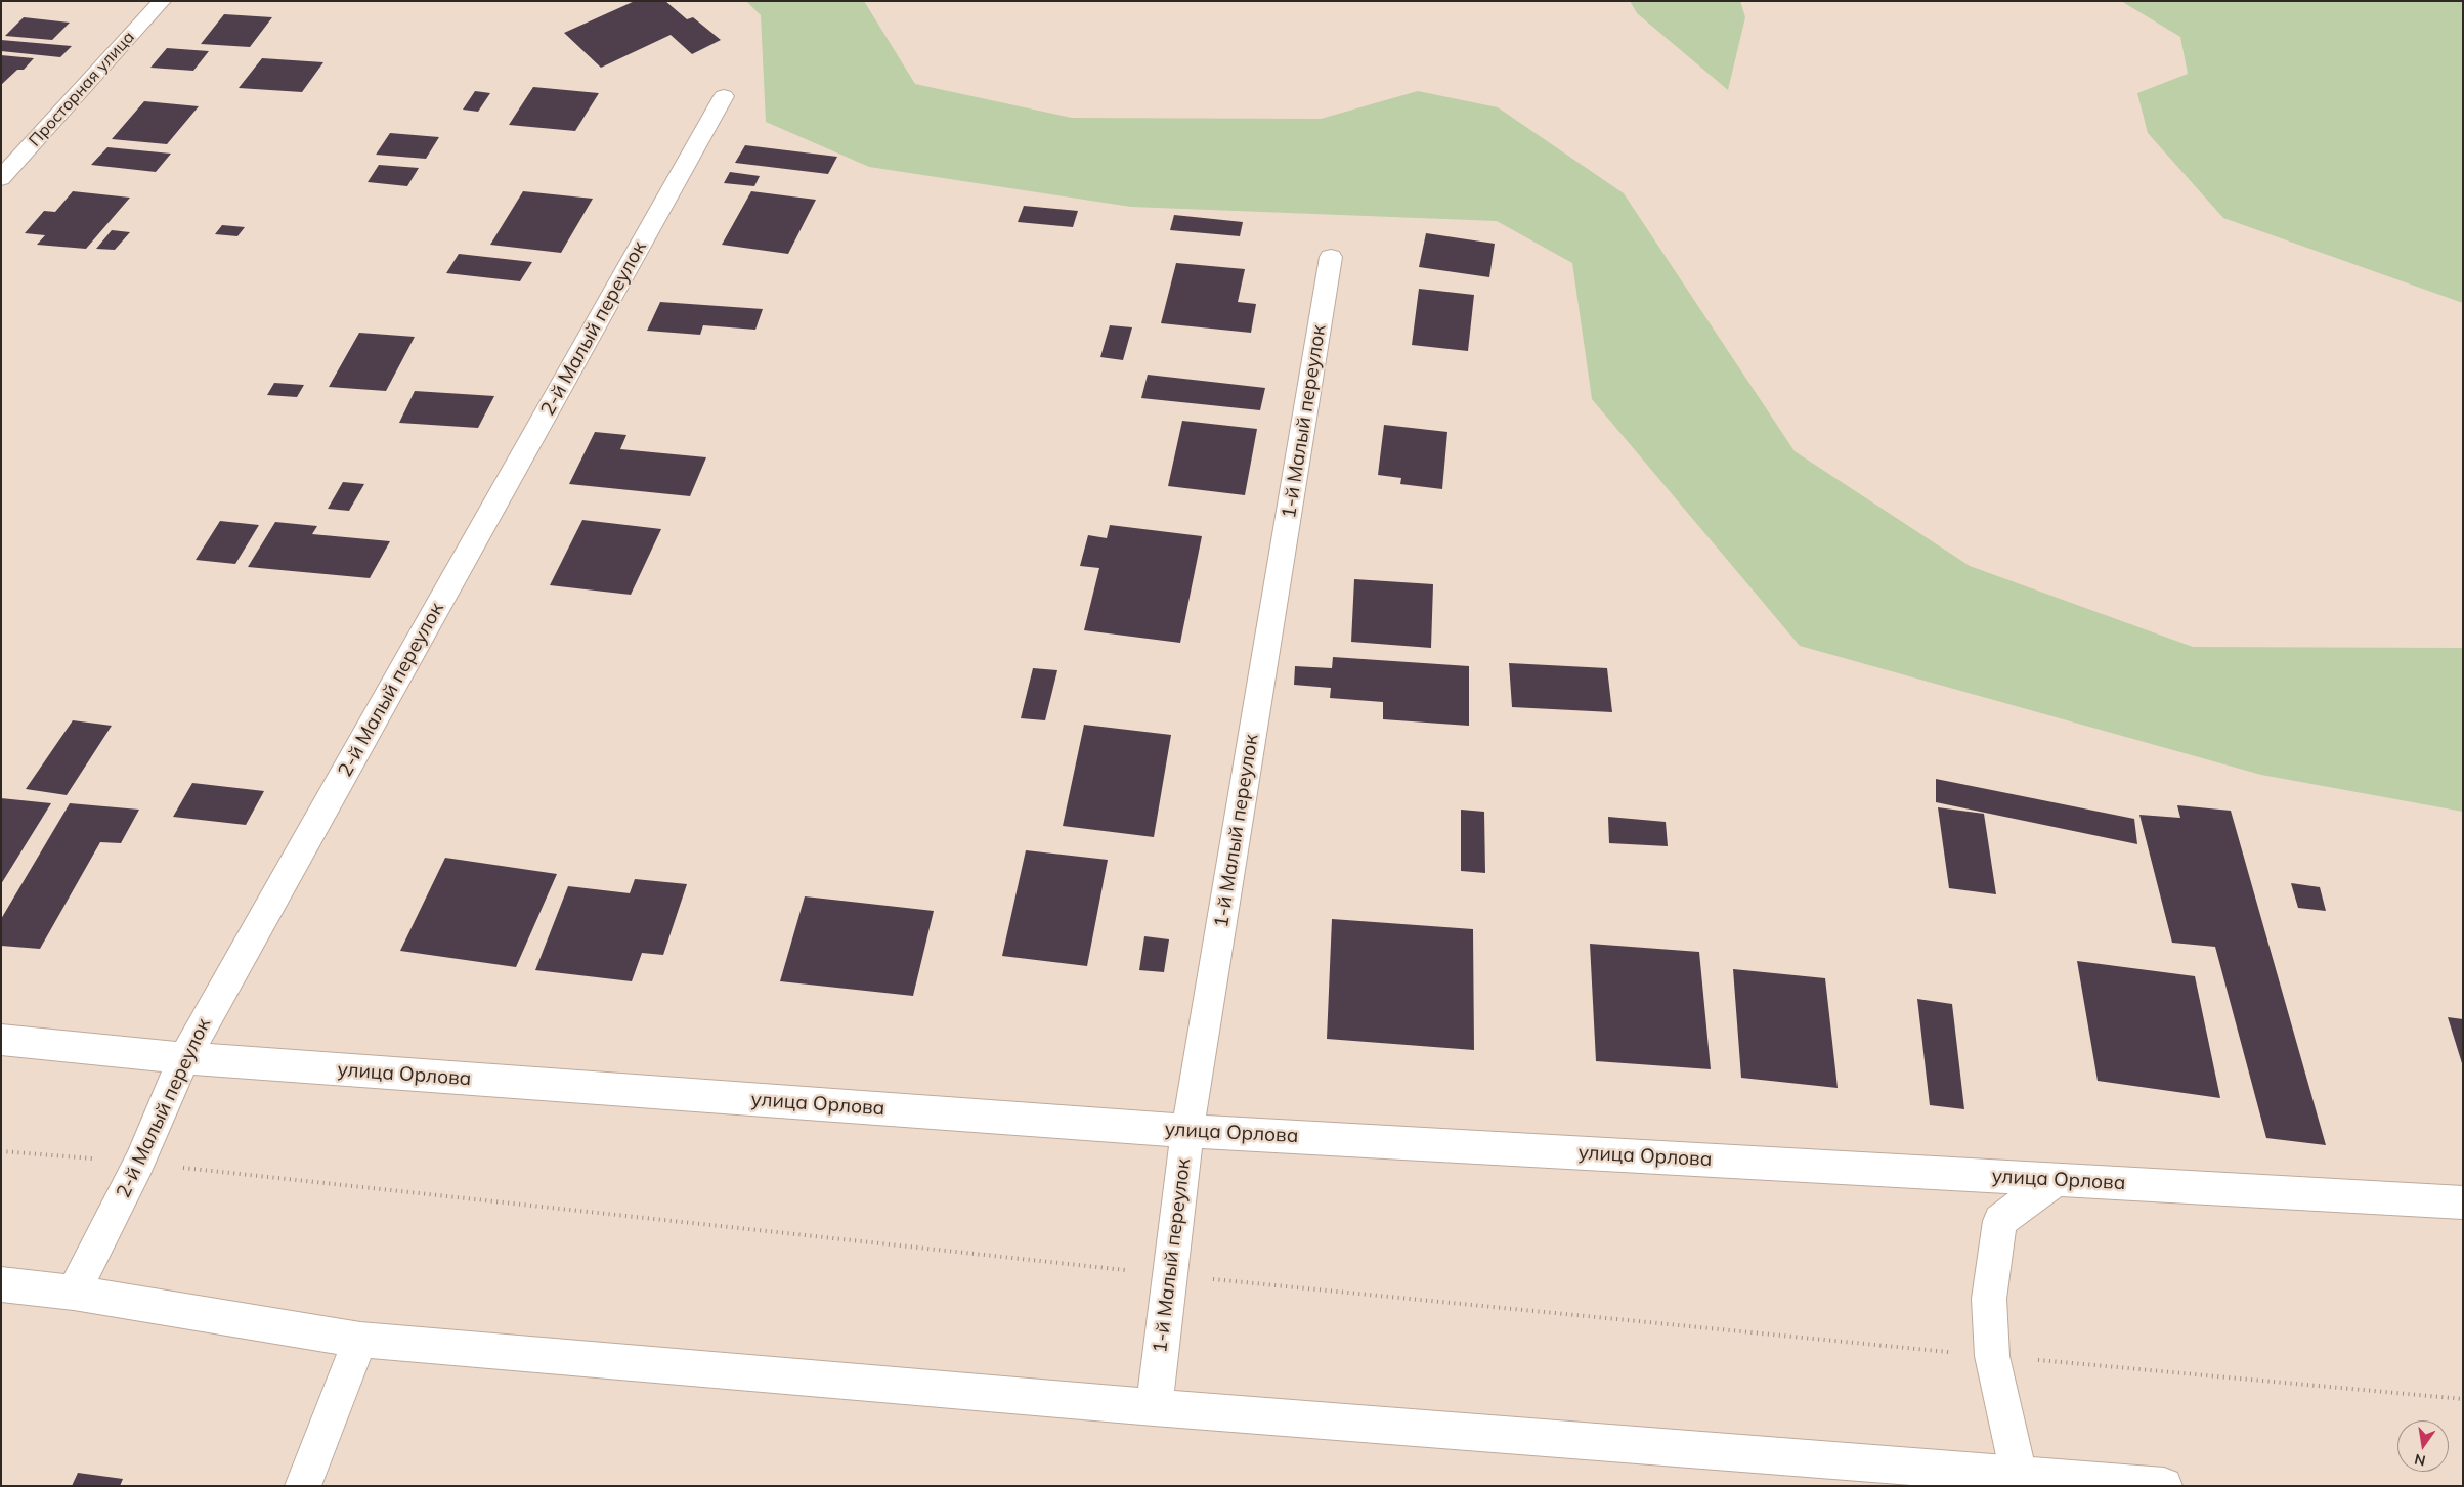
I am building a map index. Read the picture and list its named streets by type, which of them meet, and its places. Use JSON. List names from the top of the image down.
{
  "streets": {
    "street": [
      "Просторная улица",
      "2-й Малый переулок",
      "1-й Малый переулок",
      "улица Орлова"
    ]
  },
  "crossings": [
    ["2-й Малый переулок", "улица Орлова"],
    ["1-й Малый переулок", "улица Орлова"]
  ],
  "north": "bottom"
}
